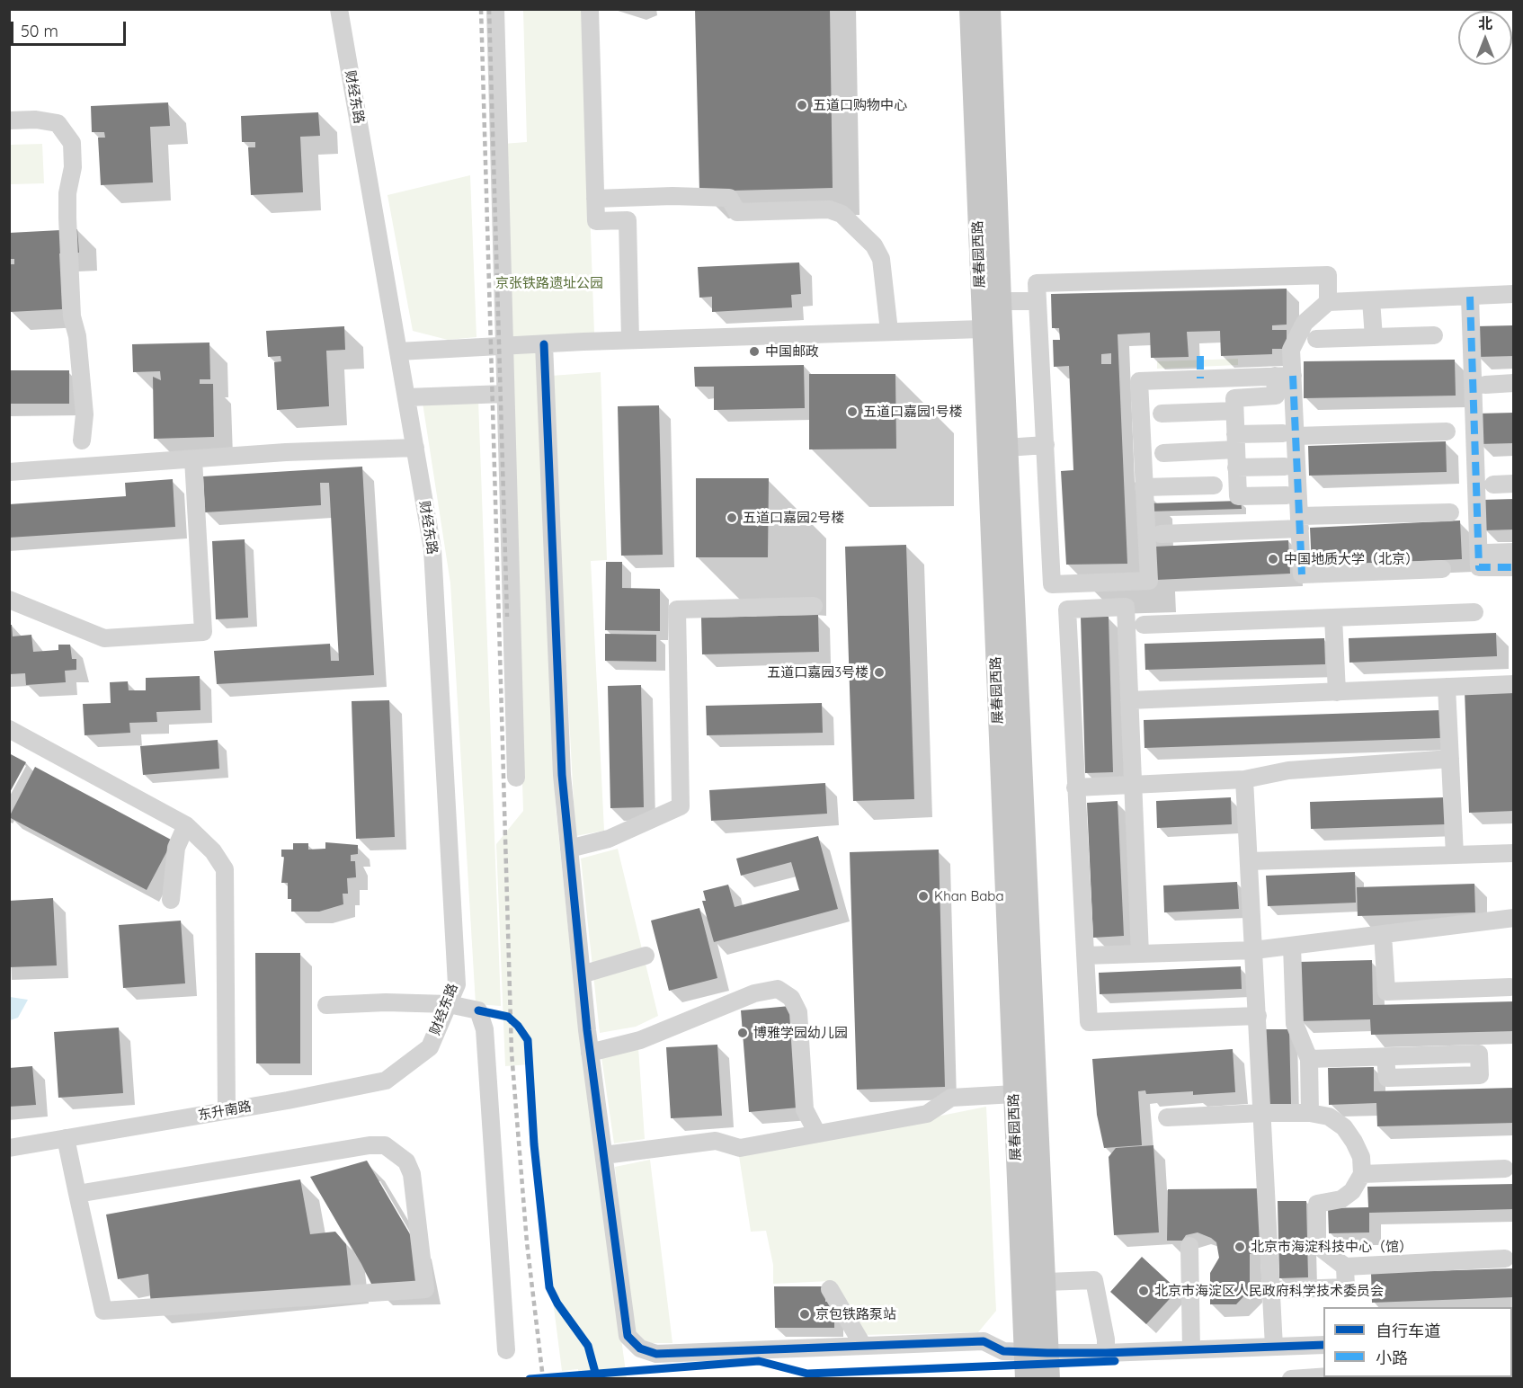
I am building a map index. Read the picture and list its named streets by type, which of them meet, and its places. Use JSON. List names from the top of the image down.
{
  "streets": {
    "main road": ["展春园西路"],
    "street": ["财经东路", "东升南路"]
  },
  "crossings": [
    ["财经东路", "东升南路"]
  ],
  "parks": ["京张铁路遗址公园"],
  "places": [
    "五道口购物中心",
    "中国邮政",
    "五道口嘉园1号楼",
    "五道口嘉园2号楼",
    "中国地质大学（北京）",
    "五道口嘉园3号楼",
    "Khan Baba",
    "博雅学园幼儿园",
    "北京市海淀科技中心（馆）",
    "北京市海淀区人民政府科学技术委员会",
    "京包铁路泵站"
  ],
  "legend": ["自行车道", "小路"],
  "scale_bar": "50 m",
  "north": "top"
}
